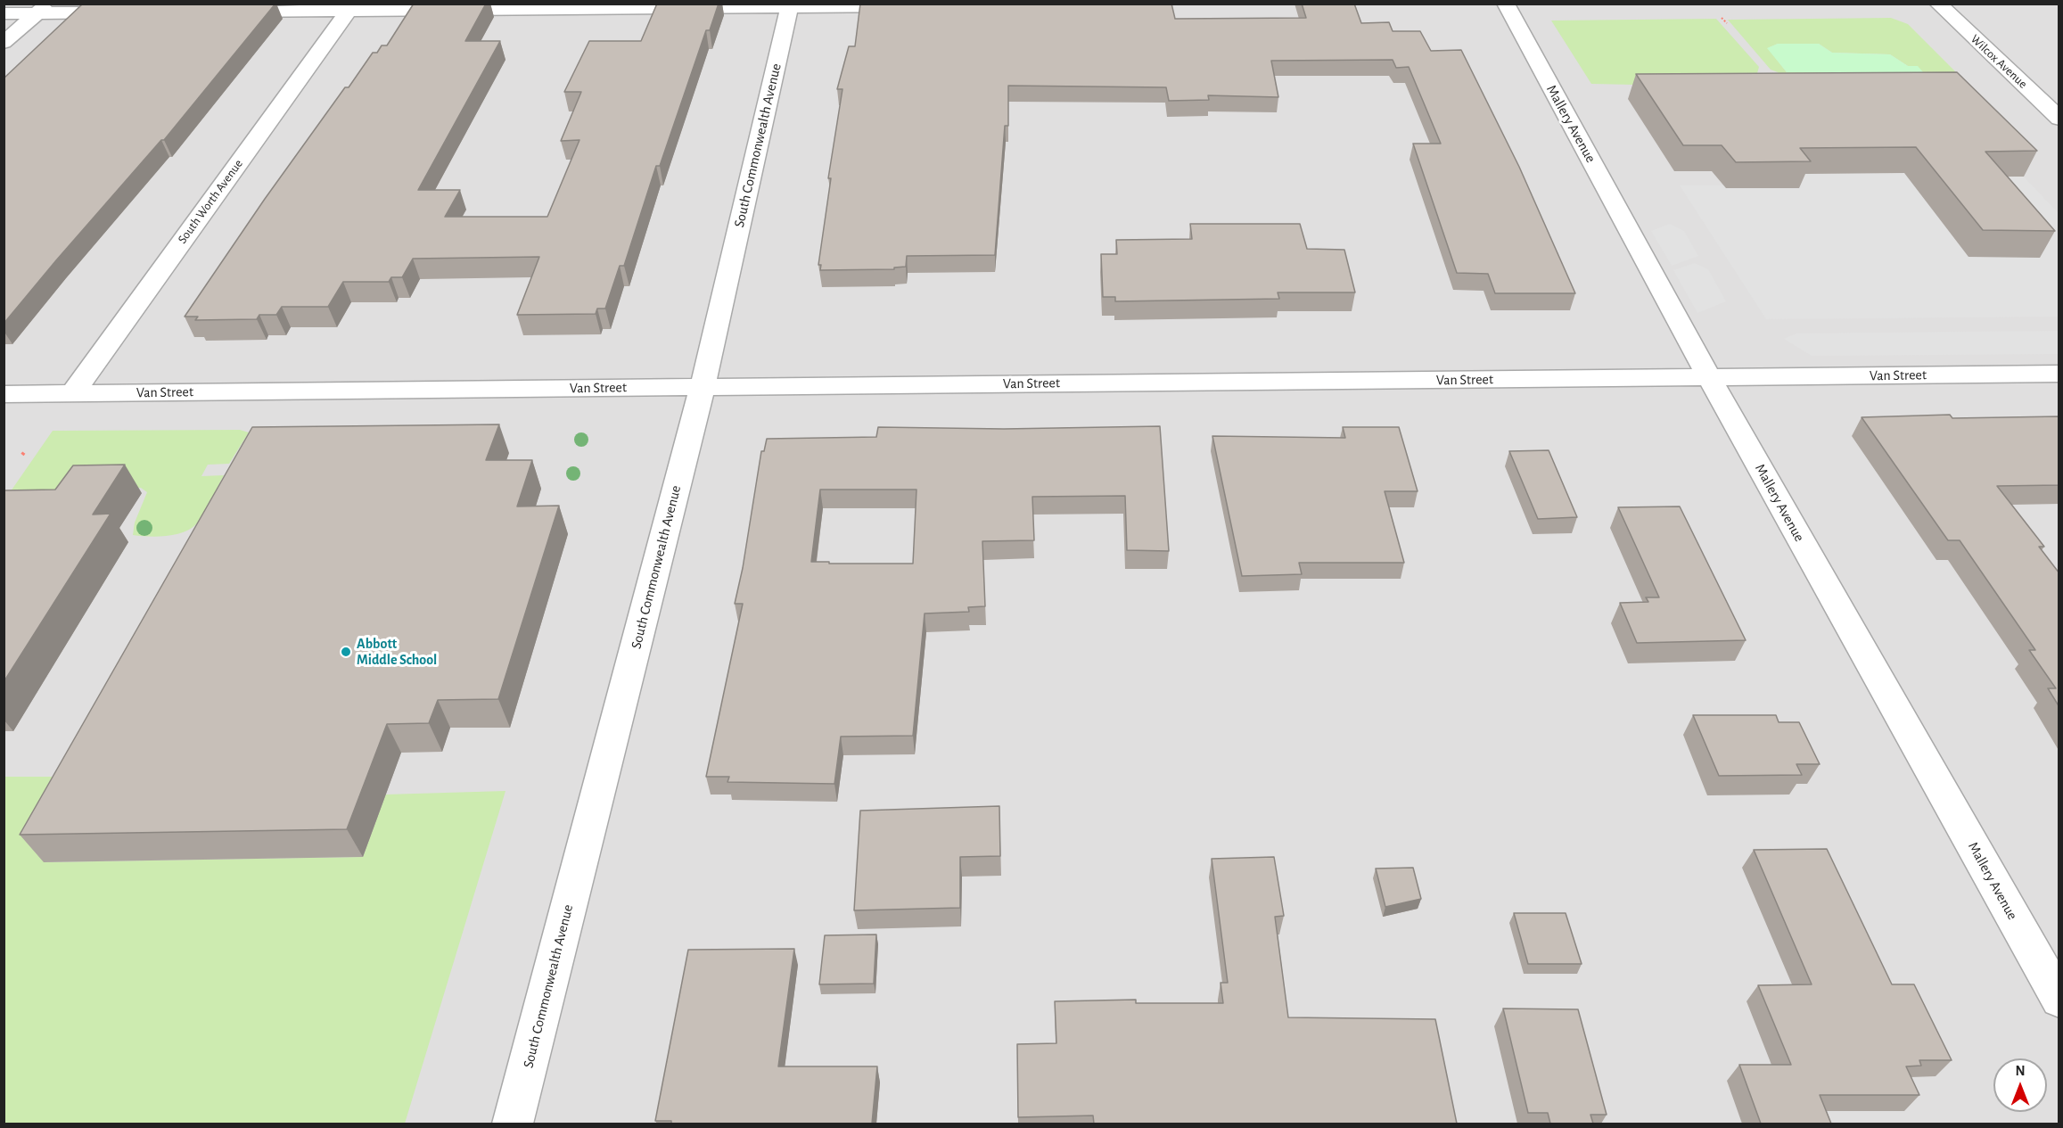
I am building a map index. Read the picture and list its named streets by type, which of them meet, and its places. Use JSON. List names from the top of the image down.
{
  "streets": {
    "street": [
      "Wilcox Avenue",
      "Mallery Avenue",
      "South Commonwealth Avenue",
      "South Worth Avenue",
      "Van Street"
    ]
  },
  "crossings": [
    ["Mallery Avenue", "Van Street"],
    ["South Commonwealth Avenue", "Van Street"],
    ["South Worth Avenue", "Van Street"]
  ],
  "places": ["Abbott Middle School"],
  "north": "top"
}
